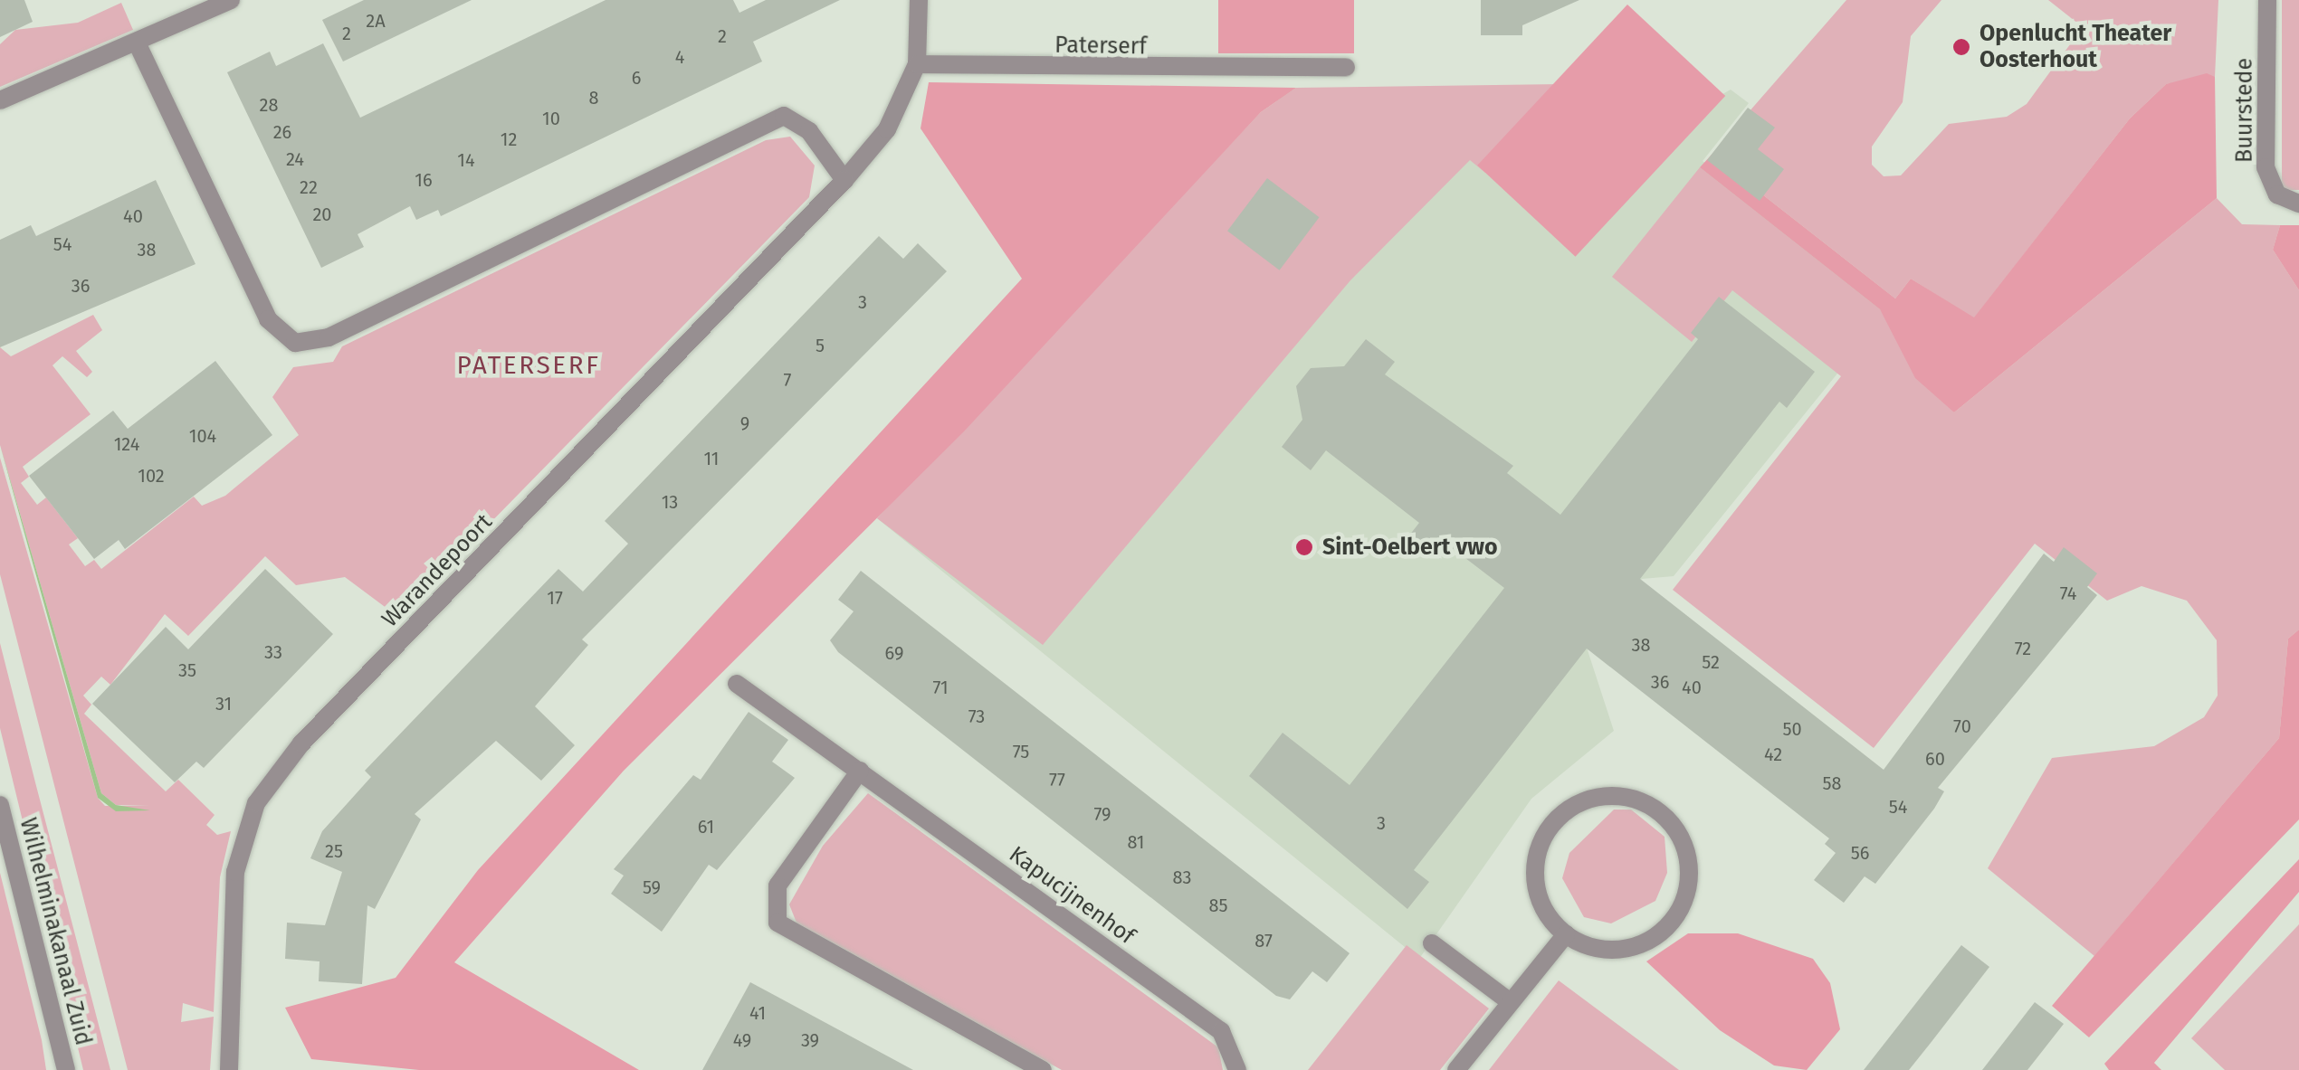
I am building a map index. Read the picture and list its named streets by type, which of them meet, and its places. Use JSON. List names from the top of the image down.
{
  "streets": {
    "street": [
      "Paterserf",
      "Buurstede",
      "Warandepoort",
      "Kapucijnenhof",
      "Wilhelminakanaal Zuid"
    ]
  },
  "crossings": [
    ["Paterserf", "Warandepoort"]
  ],
  "districts": ["PATERSERF"],
  "places": ["Openlucht Theater Oosterhout", "Sint-Oelbert vwo"],
  "house_numbers": [
    "2A",
    "2",
    "2",
    "4",
    "6",
    "8",
    "28",
    "10",
    "26",
    "12",
    "24",
    "14",
    "16",
    "22",
    "20",
    "40",
    "54",
    "38",
    "36",
    "3",
    "5",
    "7",
    "9",
    "104",
    "124",
    "11",
    "102",
    "13",
    "74",
    "17",
    "38",
    "72",
    "33",
    "69",
    "52",
    "35",
    "36",
    "71",
    "40",
    "31",
    "73",
    "70",
    "50",
    "75",
    "42",
    "60",
    "77",
    "58",
    "54",
    "79",
    "3",
    "61",
    "81",
    "25",
    "56",
    "83",
    "59",
    "85",
    "87",
    "41",
    "49",
    "39"
  ]
}
